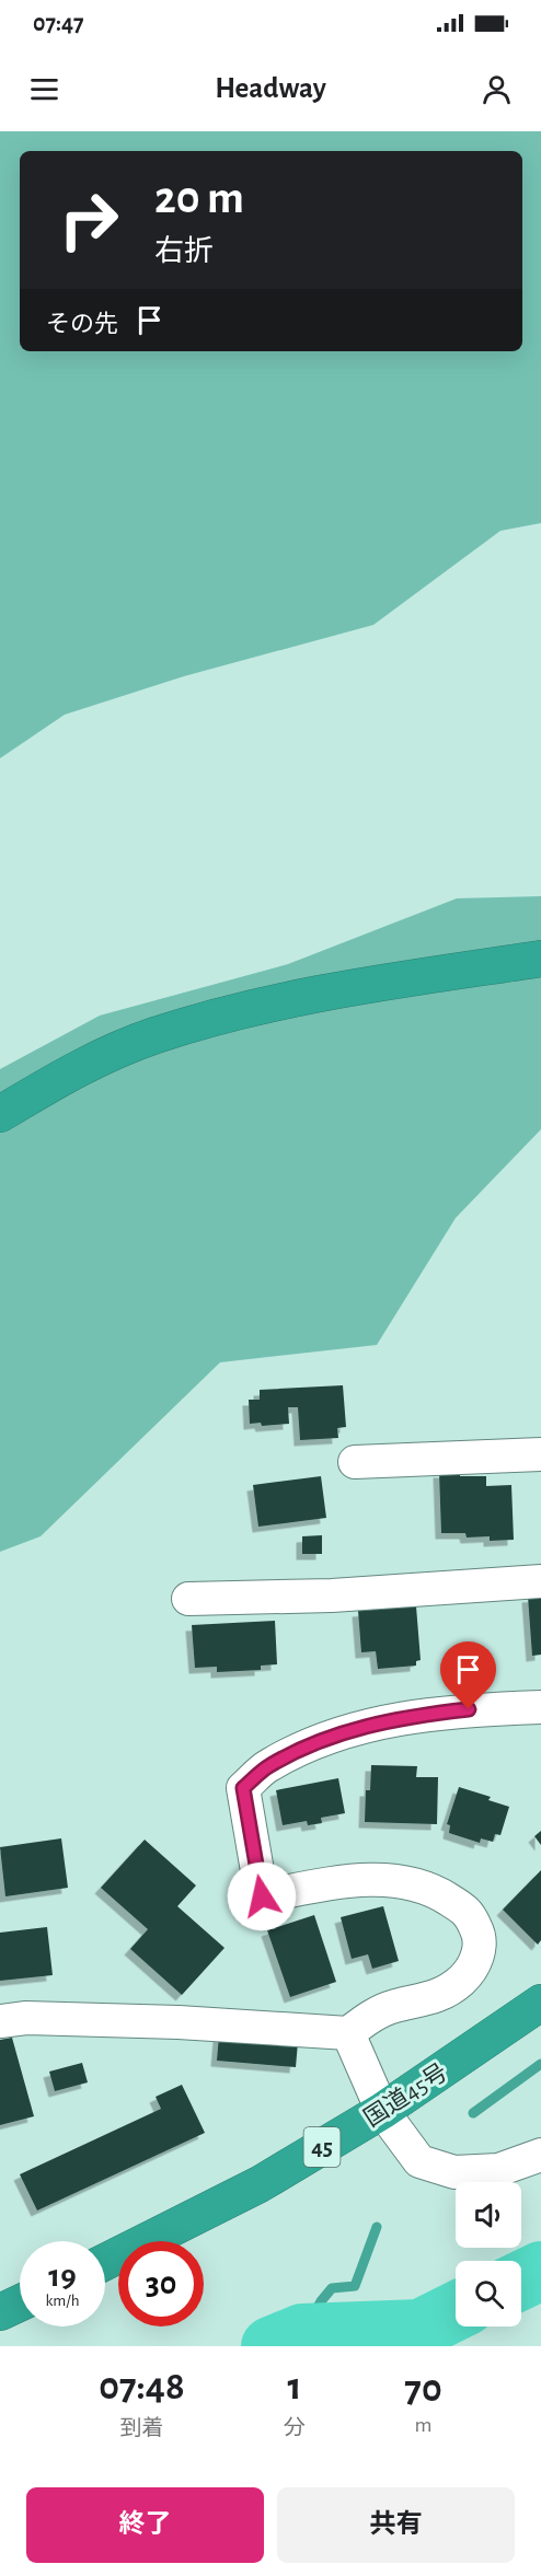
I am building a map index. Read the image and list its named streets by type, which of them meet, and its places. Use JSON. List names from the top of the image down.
{
  "streets": {
    "highway": ["国道45号", "45"]
  },
  "page": {
    "status": "07:47",
    "header": "Headway",
    "turn": ["20 m", "右折"],
    "then": "その先",
    "speed": "19 km/h",
    "limit": "30",
    "eta": [
      "07:48",
      "到着",
      "1",
      "分",
      "70",
      "m"
    ],
    "buttons": ["終了", "共有"]
  }
}
